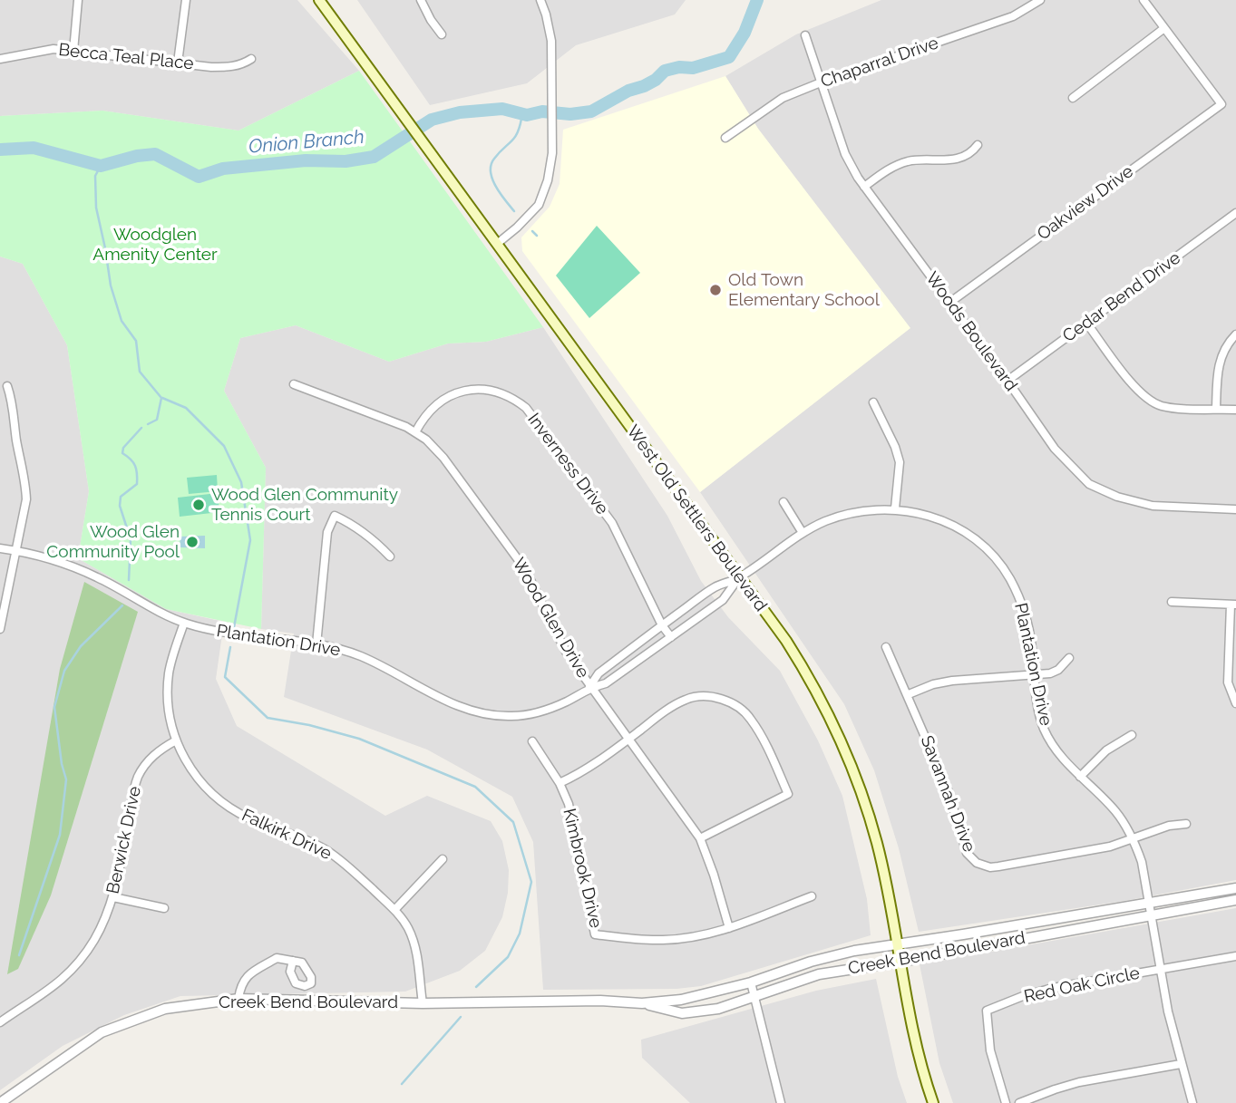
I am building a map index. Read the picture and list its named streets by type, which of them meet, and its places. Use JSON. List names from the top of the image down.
{
  "streets": {
    "main road": ["West Old Settlers Boulevard"],
    "street": [
      "Becca Teal Place",
      "Chaparral Drive",
      "Oakview Drive",
      "Cedar Bend Drive",
      "Woods Boulevard",
      "Inverness Drive",
      "Wood Glen Drive",
      "Plantation Drive",
      "Savannah Drive",
      "Falkirk Drive",
      "Berwick Drive",
      "Kimbrook Drive",
      "Creek Bend Boulevard",
      "Red Oak Circle"
    ]
  },
  "crossings": [
    ["Chaparral Drive", "Woods Boulevard"],
    ["Oakview Drive", "Woods Boulevard"],
    ["Cedar Bend Drive", "Woods Boulevard"],
    ["Inverness Drive", "Wood Glen Drive"],
    ["Inverness Drive", "Plantation Drive"],
    ["West Old Settlers Boulevard", "Plantation Drive"],
    ["West Old Settlers Boulevard", "Creek Bend Boulevard"],
    ["Wood Glen Drive", "Plantation Drive"],
    ["Wood Glen Drive", "Kimbrook Drive"],
    ["Plantation Drive", "Savannah Drive"],
    ["Plantation Drive", "Falkirk Drive"],
    ["Plantation Drive", "Creek Bend Boulevard"],
    ["Plantation Drive", "Red Oak Circle"],
    ["Falkirk Drive", "Berwick Drive"],
    ["Falkirk Drive", "Creek Bend Boulevard"]
  ],
  "water": ["Onion Branch"],
  "parks": ["Woodglen Amenity Center"],
  "places": ["Old Town Elementary School", "Wood Glen Community Tennis Court", "Wood Glen Community Pool"]
}
